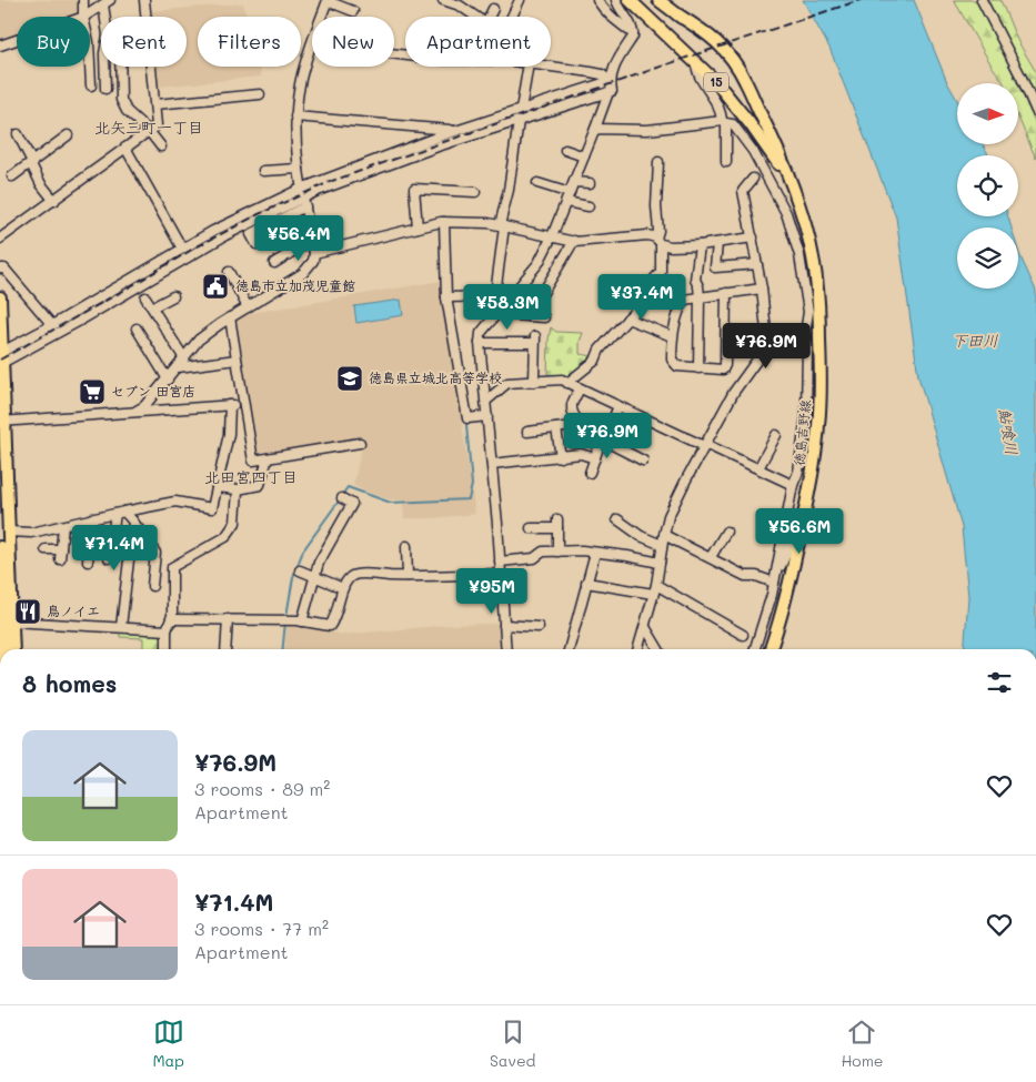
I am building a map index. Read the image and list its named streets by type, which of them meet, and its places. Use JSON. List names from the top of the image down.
{
  "streets": {
    "main road": ["15", "徳島吉野線"]
  },
  "districts": ["北矢三町一丁目", "北田宮四丁目"],
  "water": ["下田川", "鮎喰川"],
  "places": {
    "public building": ["徳島市立加茂児童館"],
    "school or university": ["徳島県立城北高等学校"],
    "supermarket": ["セブン 田宮店"],
    "restaurant": ["鳥ノイエ"]
  },
  "north": "right",
  "page": {
    "chip": [
      "Buy",
      "Rent",
      "Filters",
      "New",
      "Apartment"
    ],
    "price": [
      "¥56.4M",
      "¥37.4M",
      "¥58.3M",
      "¥76.9M",
      "¥76.9M",
      "¥56.6M",
      "¥71.4M",
      "¥95M"
    ],
    "heading": "8 homes",
    "list": [
      {
        "name": "¥76.9M",
        "note": "3 rooms · 89 m² · Apartment"
      },
      {
        "name": "¥71.4M",
        "note": "3 rooms · 77 m² · Apartment"
      }
    ],
    "tabs": ["Map", "Saved", "Home"]
  }
}
